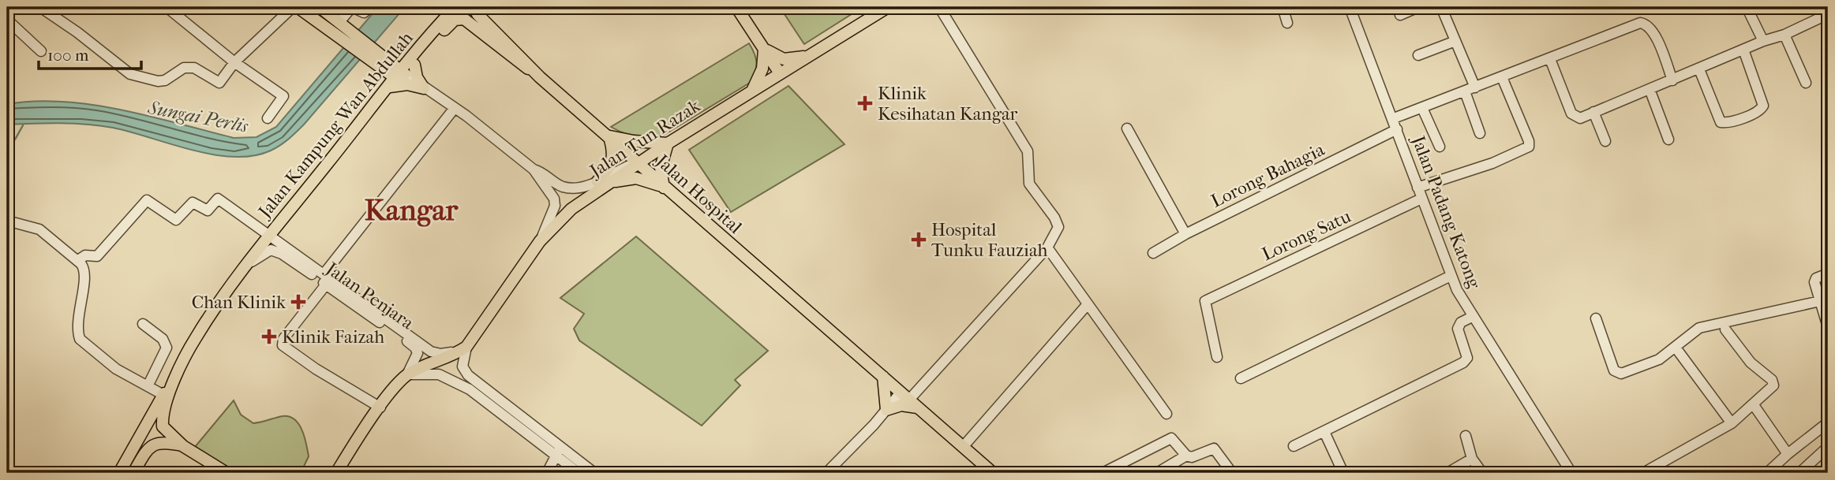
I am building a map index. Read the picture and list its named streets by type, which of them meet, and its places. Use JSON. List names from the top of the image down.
{
  "streets": {
    "main road": ["Jalan Kampung Wan Abdullah", "Jalan Tun Razak", "Jalan Hospital"],
    "street": [
      "Lorong Bahagia",
      "Jalan Padang Katong",
      "Lorong Satu",
      "Jalan Penjara"
    ]
  },
  "crossings": [
    ["Jalan Kampung Wan Abdullah", "Jalan Hospital"],
    ["Jalan Kampung Wan Abdullah", "Jalan Penjara"],
    ["Jalan Tun Razak", "Jalan Hospital"],
    ["Jalan Tun Razak", "Jalan Penjara"],
    ["Lorong Bahagia", "Jalan Padang Katong"],
    ["Jalan Padang Katong", "Lorong Satu"]
  ],
  "districts": ["Kangar"],
  "water": ["Sungai Perlis"],
  "places": {
    "health": [
      "Klinik Kesihatan Kangar",
      "Hospital Tunku Fauziah",
      "Chan Klinik",
      "Klinik Faizah"
    ]
  },
  "scale_bar": "100 m"
}
